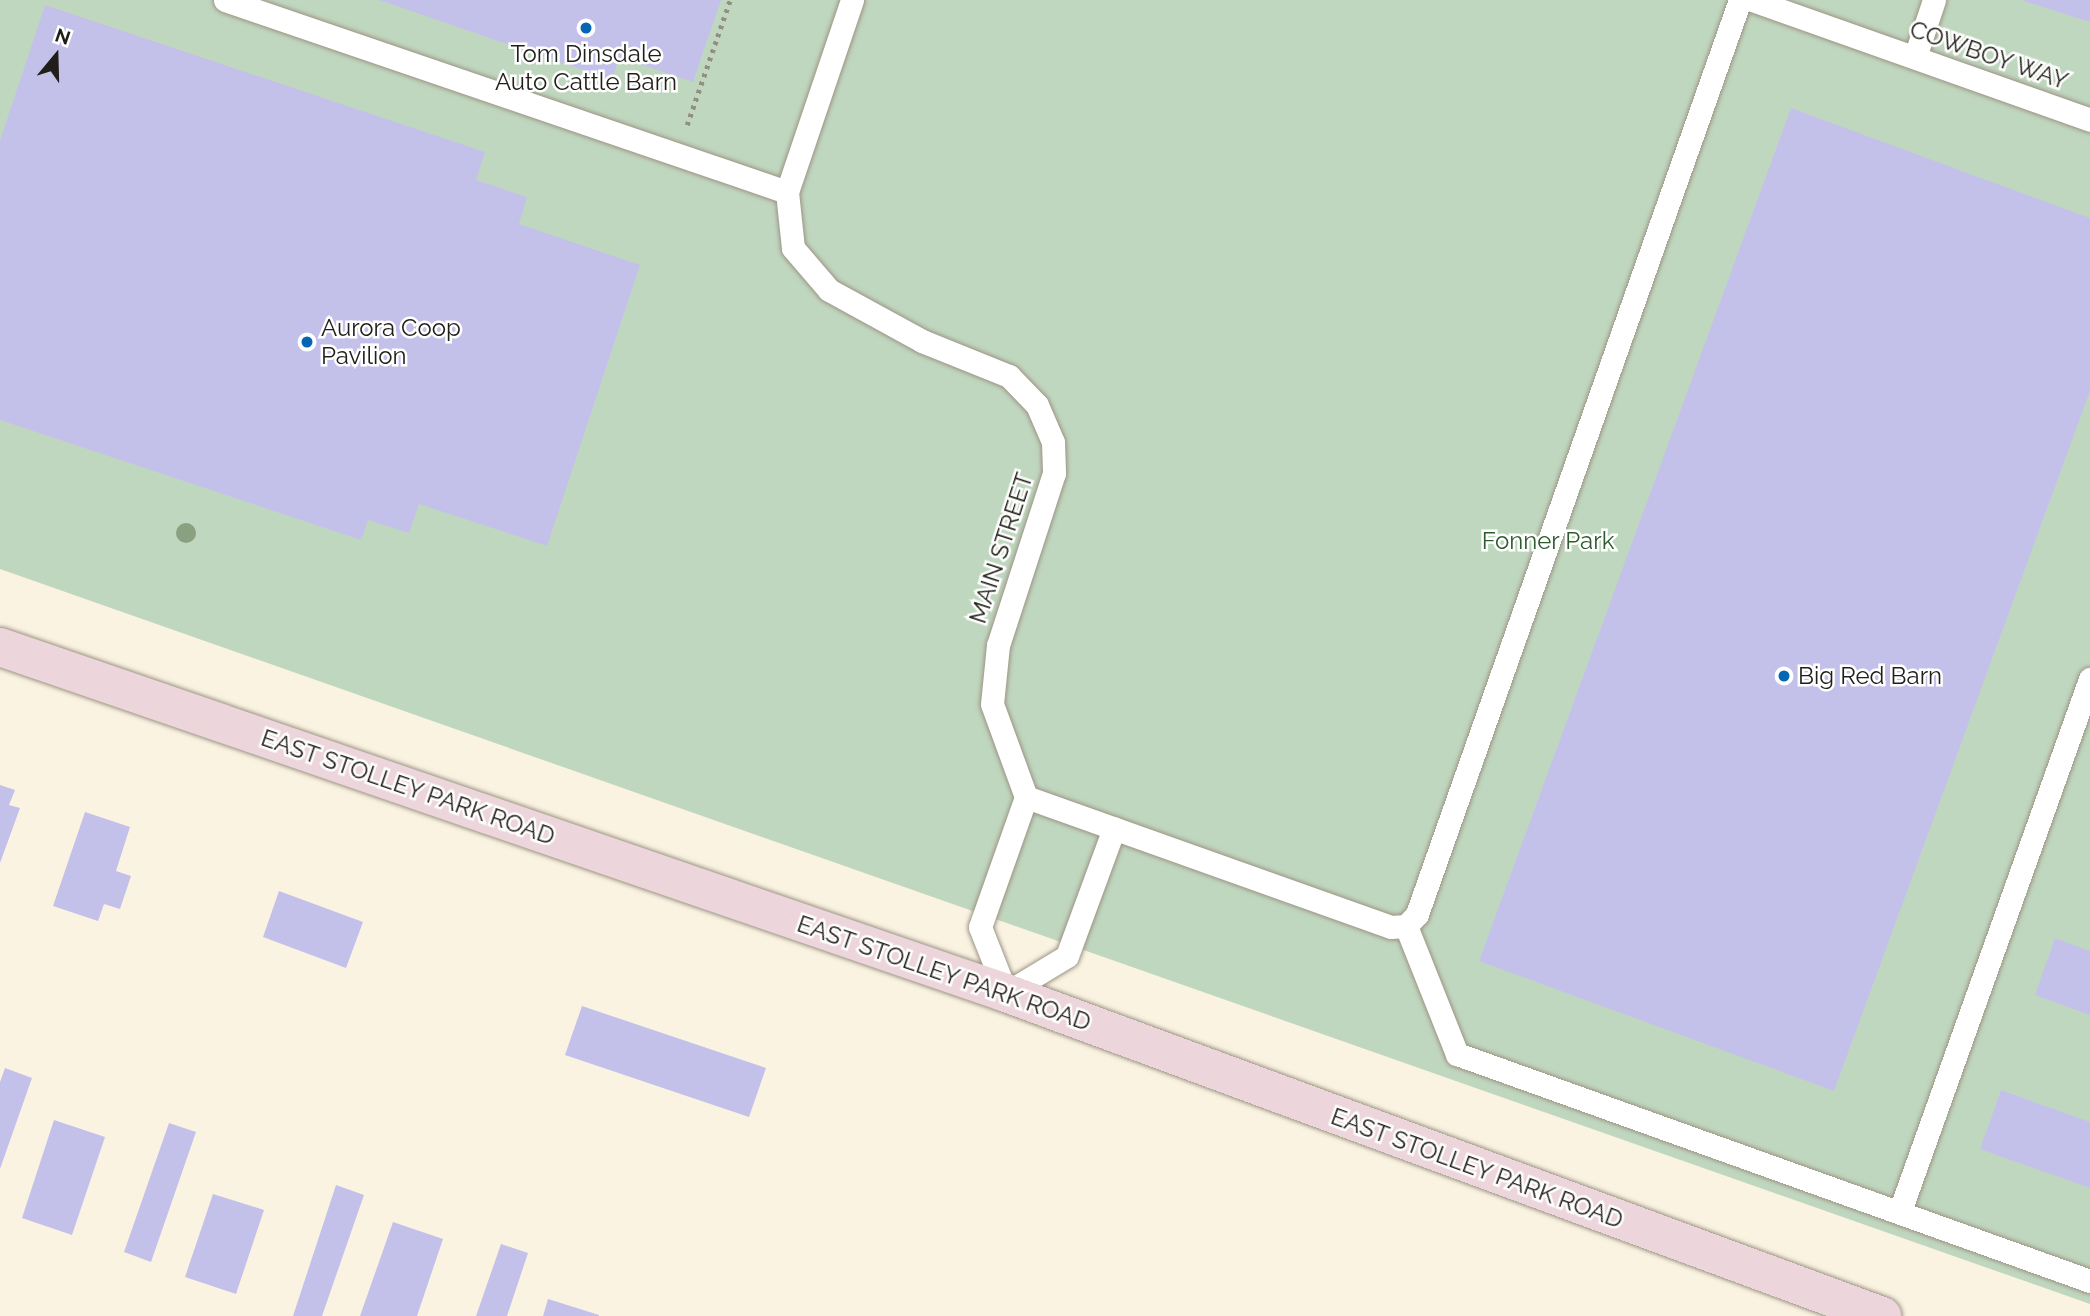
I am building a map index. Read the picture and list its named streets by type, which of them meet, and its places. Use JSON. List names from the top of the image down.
{
  "streets": {
    "street": ["EAST STOLLEY PARK ROAD"],
    "lane": ["COWBOY WAY", "MAIN STREET"]
  },
  "parks": ["Fonner Park"],
  "places": ["Tom Dinsdale Auto Cattle Barn", "Aurora Coop Pavilion", "Big Red Barn"],
  "north": "top"
}
